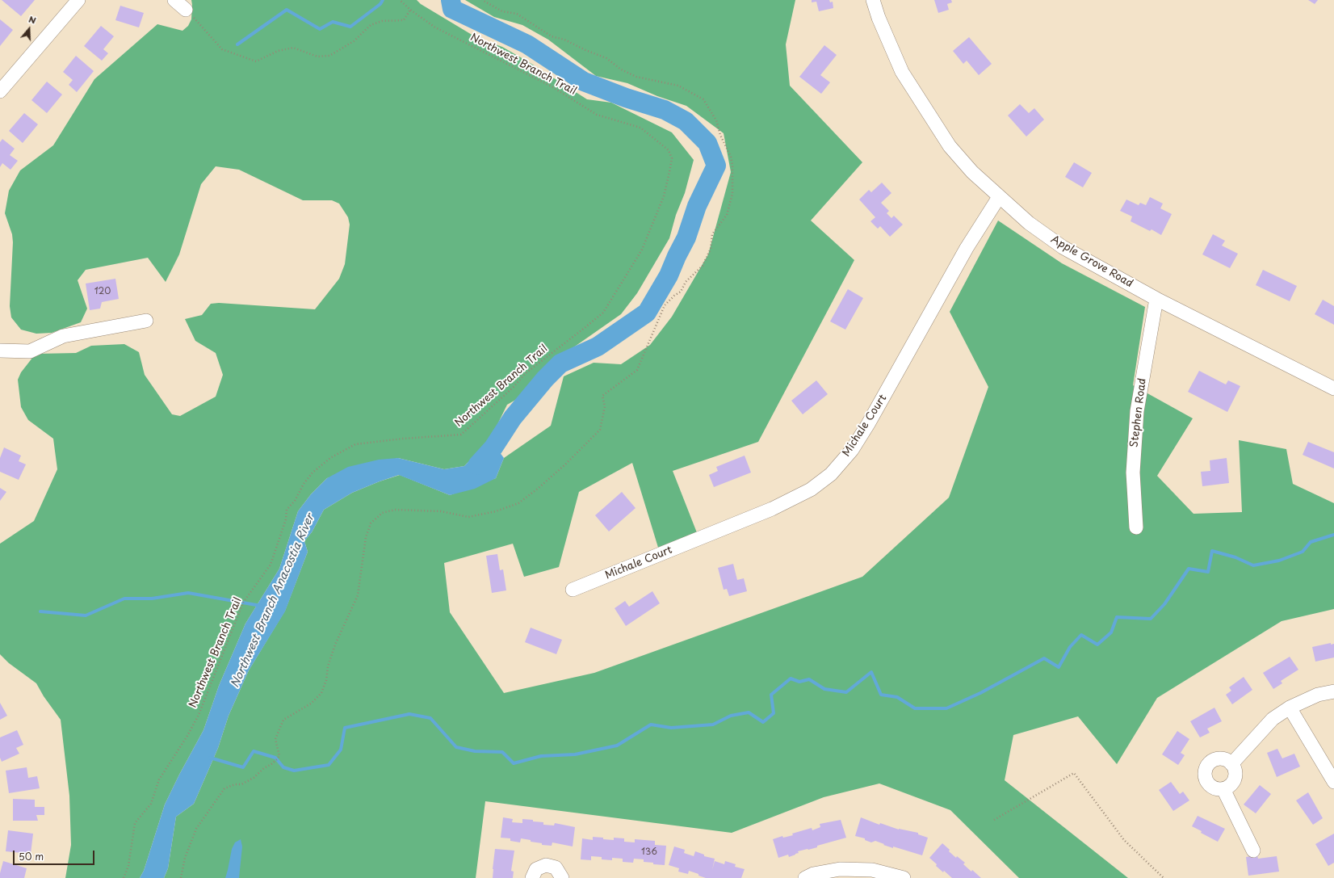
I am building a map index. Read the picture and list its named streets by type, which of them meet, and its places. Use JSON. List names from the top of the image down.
{
  "streets": {
    "street": ["Apple Grove Road", "Stephen Road", "Michale Court"],
    "path": ["Northwest Branch Trail"]
  },
  "crossings": [
    ["Apple Grove Road", "Stephen Road"],
    ["Apple Grove Road", "Michale Court"]
  ],
  "water": ["Northwest Branch Anacostia River"],
  "house_numbers": ["120", "136"],
  "scale_bar": "50 m",
  "north": "top"
}
